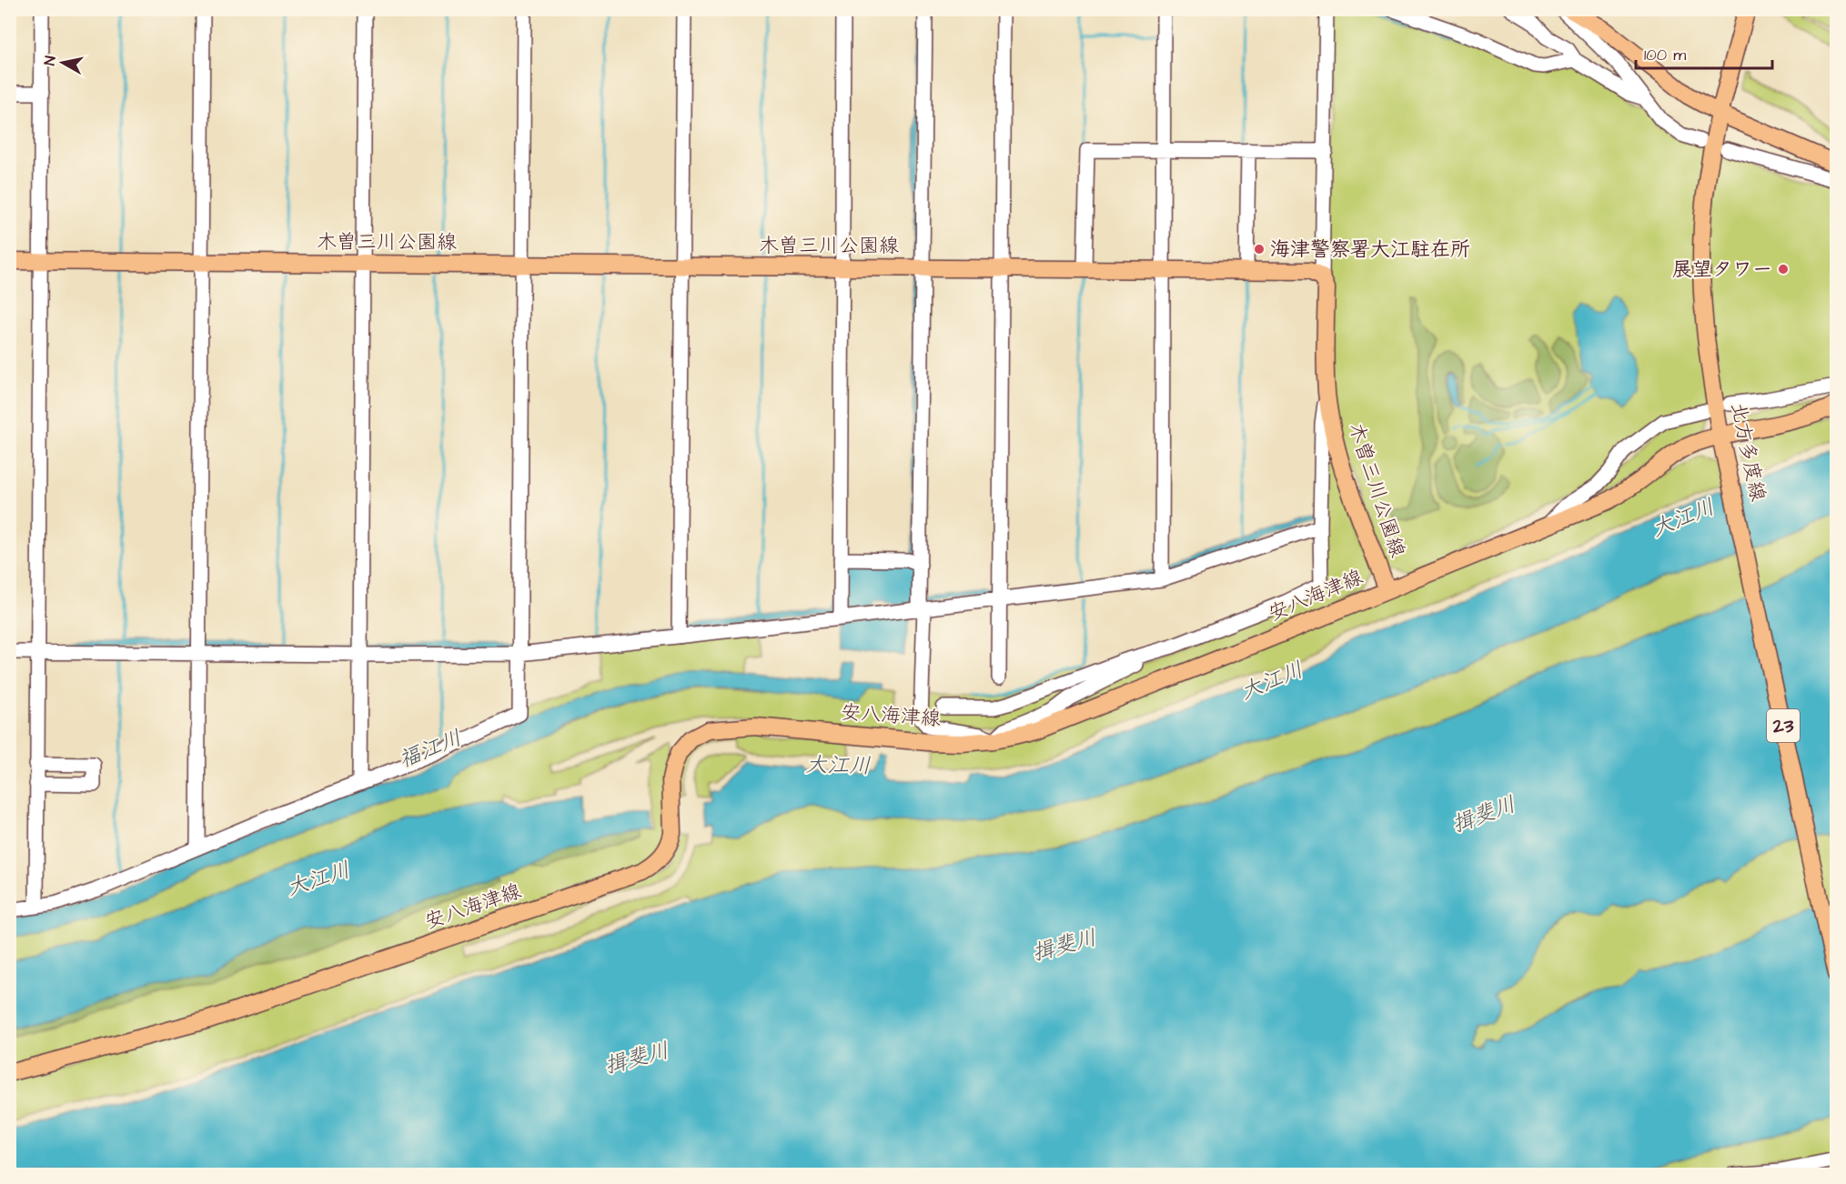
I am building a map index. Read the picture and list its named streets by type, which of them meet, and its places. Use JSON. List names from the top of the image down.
{
  "streets": {
    "main road": [
      "木曽三川公園線",
      "北方多度線",
      "安八海津線",
      "23"
    ]
  },
  "crossings": [
    ["木曽三川公園線", "安八海津線"],
    ["北方多度線", "安八海津線"]
  ],
  "water": ["大江川", "福江川", "揖斐川"],
  "places": ["海津警察署大江駐在所", "展望タワー"],
  "scale_bar": "100 m",
  "north": "left"
}
